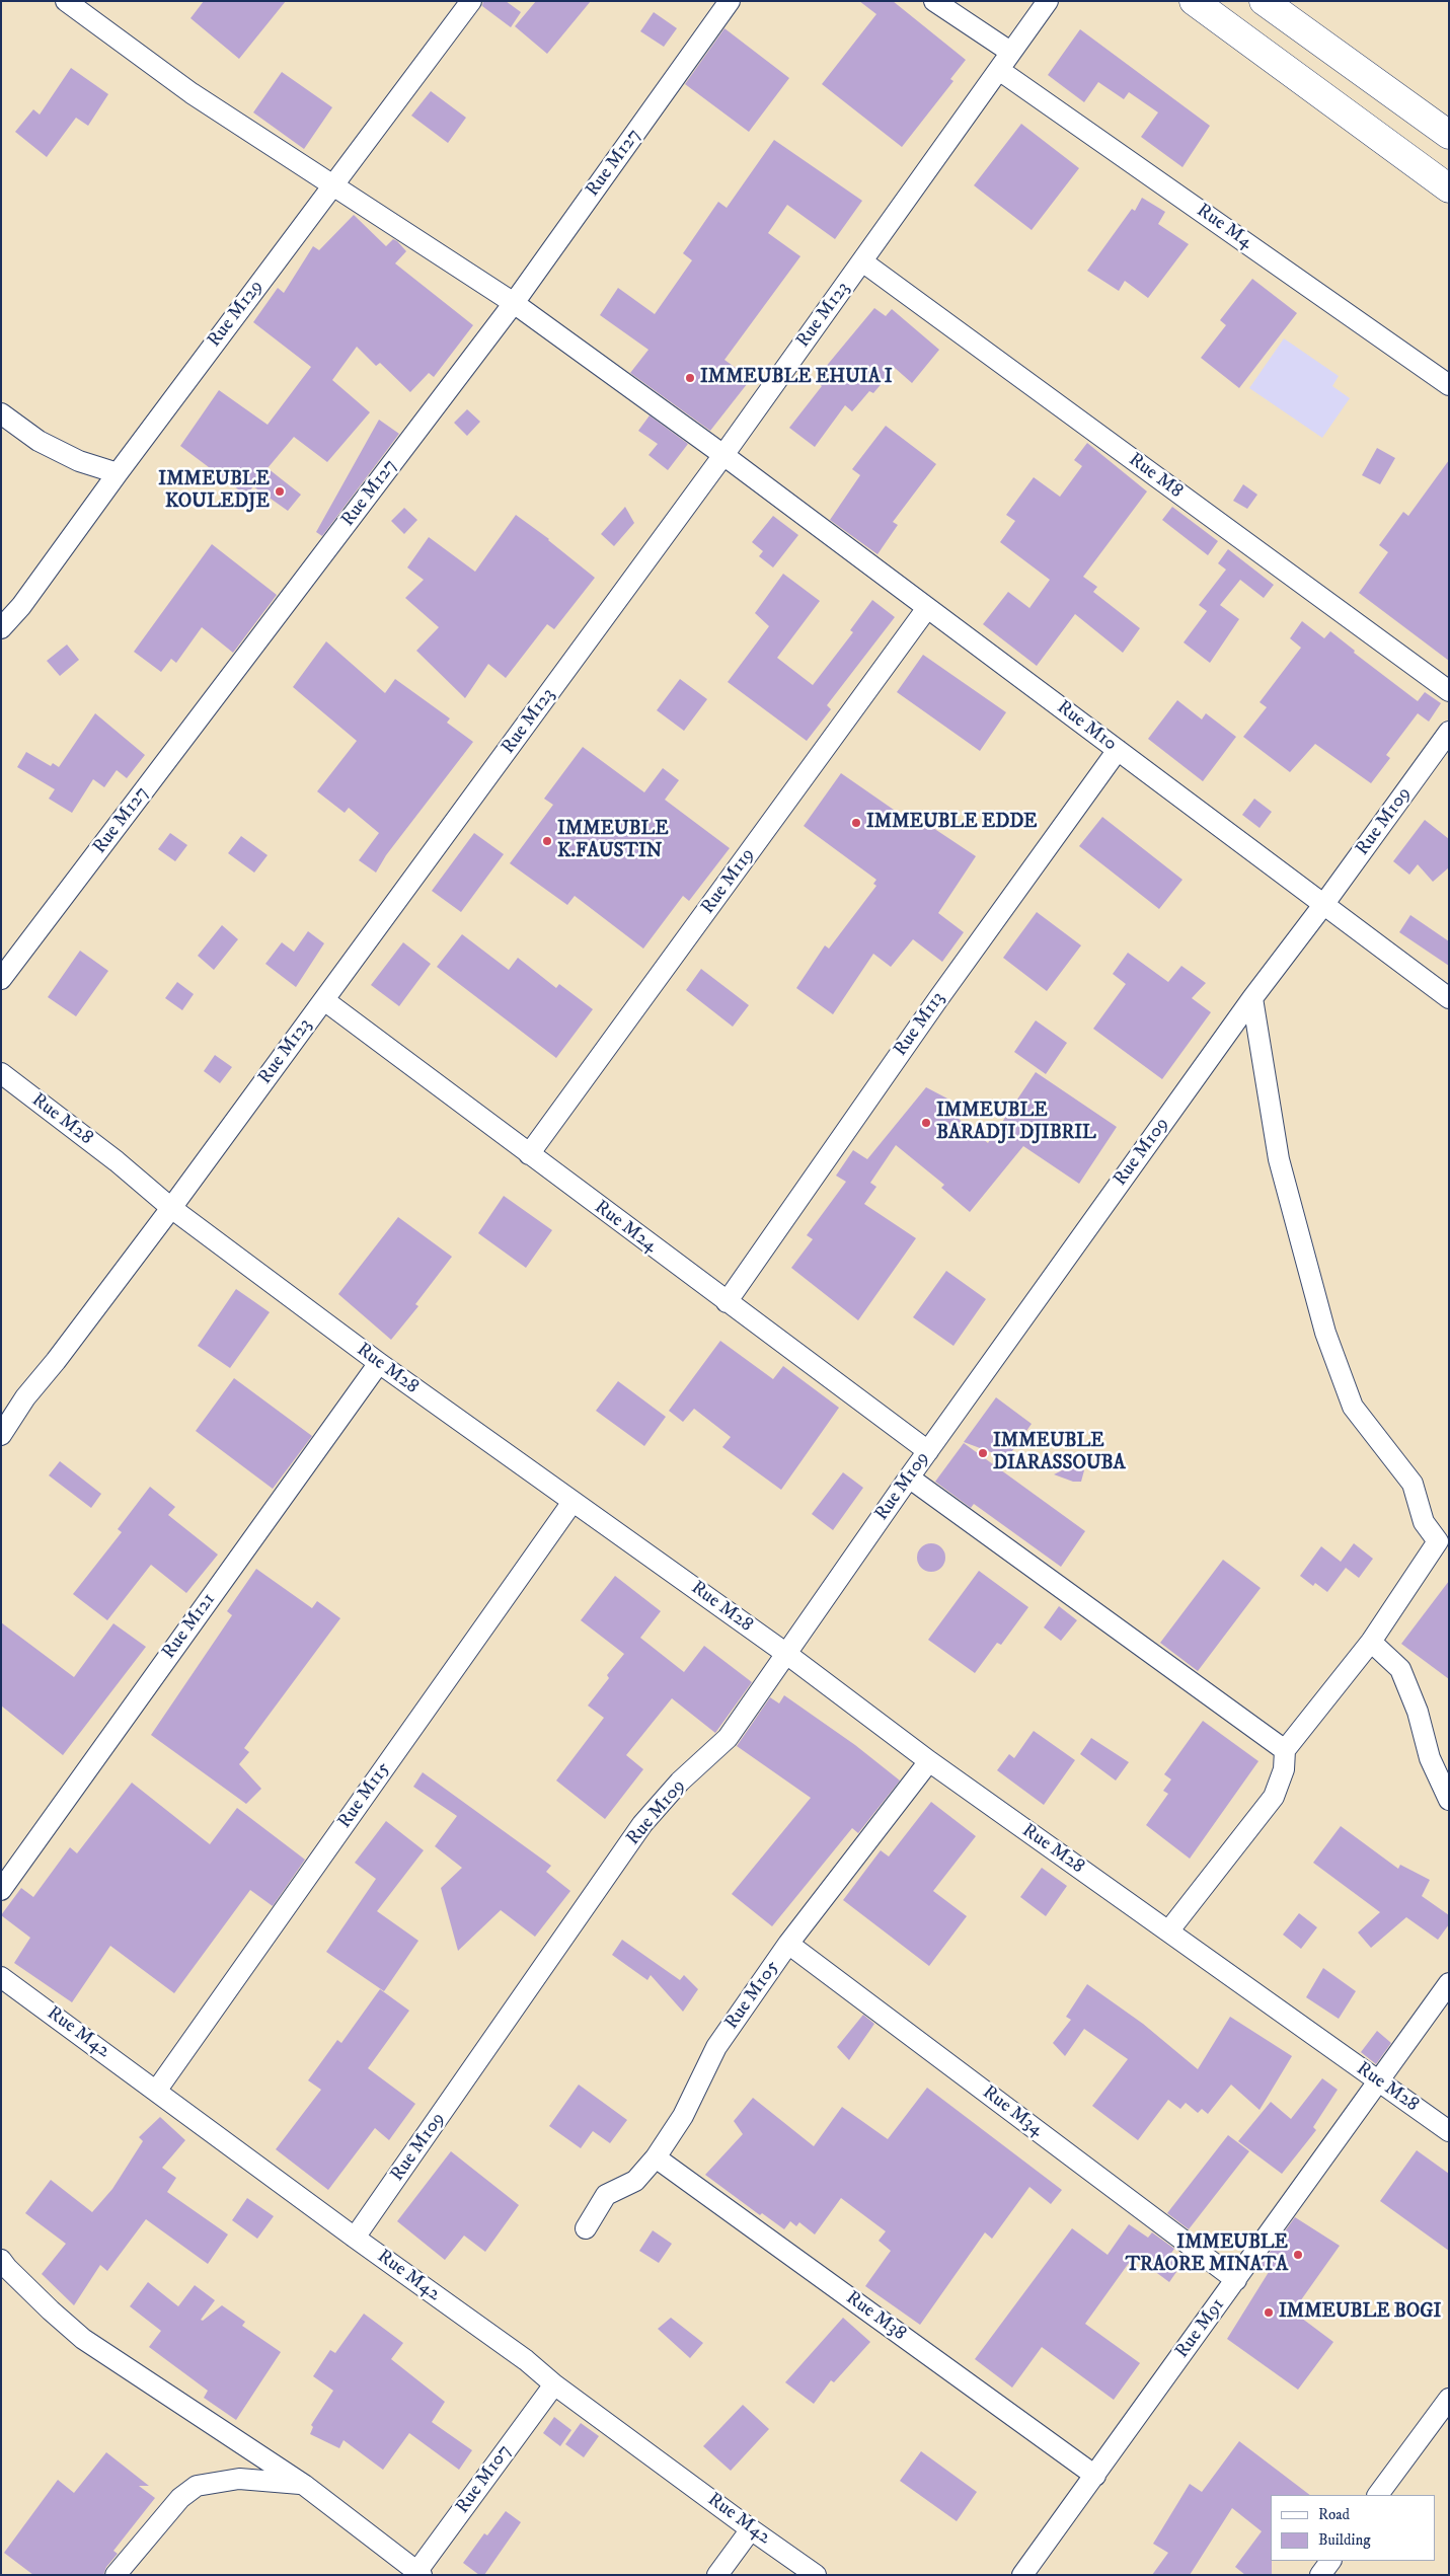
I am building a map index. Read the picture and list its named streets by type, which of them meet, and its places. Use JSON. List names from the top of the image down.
{
  "streets": {
    "street": [
      "Rue M127",
      "Rue M4",
      "Rue M129",
      "Rue M123",
      "Rue M8",
      "Rue M10",
      "Rue M109",
      "Rue M119",
      "Rue M113",
      "Rue M28",
      "Rue M24",
      "Rue M121",
      "Rue M115",
      "Rue M105",
      "Rue M42",
      "Rue M34",
      "Rue M38",
      "Rue M91",
      "Rue M107"
    ]
  },
  "crossings": [
    ["Rue M127", "Rue M10"],
    ["Rue M4", "Rue M123"],
    ["Rue M129", "Rue M10"],
    ["Rue M123", "Rue M8"],
    ["Rue M123", "Rue M10"],
    ["Rue M123", "Rue M28"],
    ["Rue M123", "Rue M24"],
    ["Rue M10", "Rue M109"],
    ["Rue M10", "Rue M119"],
    ["Rue M10", "Rue M113"],
    ["Rue M109", "Rue M28"],
    ["Rue M109", "Rue M24"],
    ["Rue M109", "Rue M42"],
    ["Rue M119", "Rue M24"],
    ["Rue M113", "Rue M24"],
    ["Rue M28", "Rue M121"],
    ["Rue M28", "Rue M115"],
    ["Rue M28", "Rue M105"],
    ["Rue M28", "Rue M91"],
    ["Rue M115", "Rue M42"],
    ["Rue M105", "Rue M34"],
    ["Rue M105", "Rue M38"],
    ["Rue M42", "Rue M107"],
    ["Rue M34", "Rue M91"],
    ["Rue M38", "Rue M91"]
  ],
  "places": [
    "IMMEUBLE EHUIA I",
    "IMMEUBLE KOULEDJE",
    "IMMEUBLE EDDE",
    "IMMEUBLE K.FAUSTIN",
    "IMMEUBLE BARADJI DJIBRIL",
    "IMMEUBLE DIARASSOUBA",
    "IMMEUBLE TRAORE MINATA",
    "IMMEUBLE BOGI"
  ],
  "legend": ["Road", "Building"]
}
